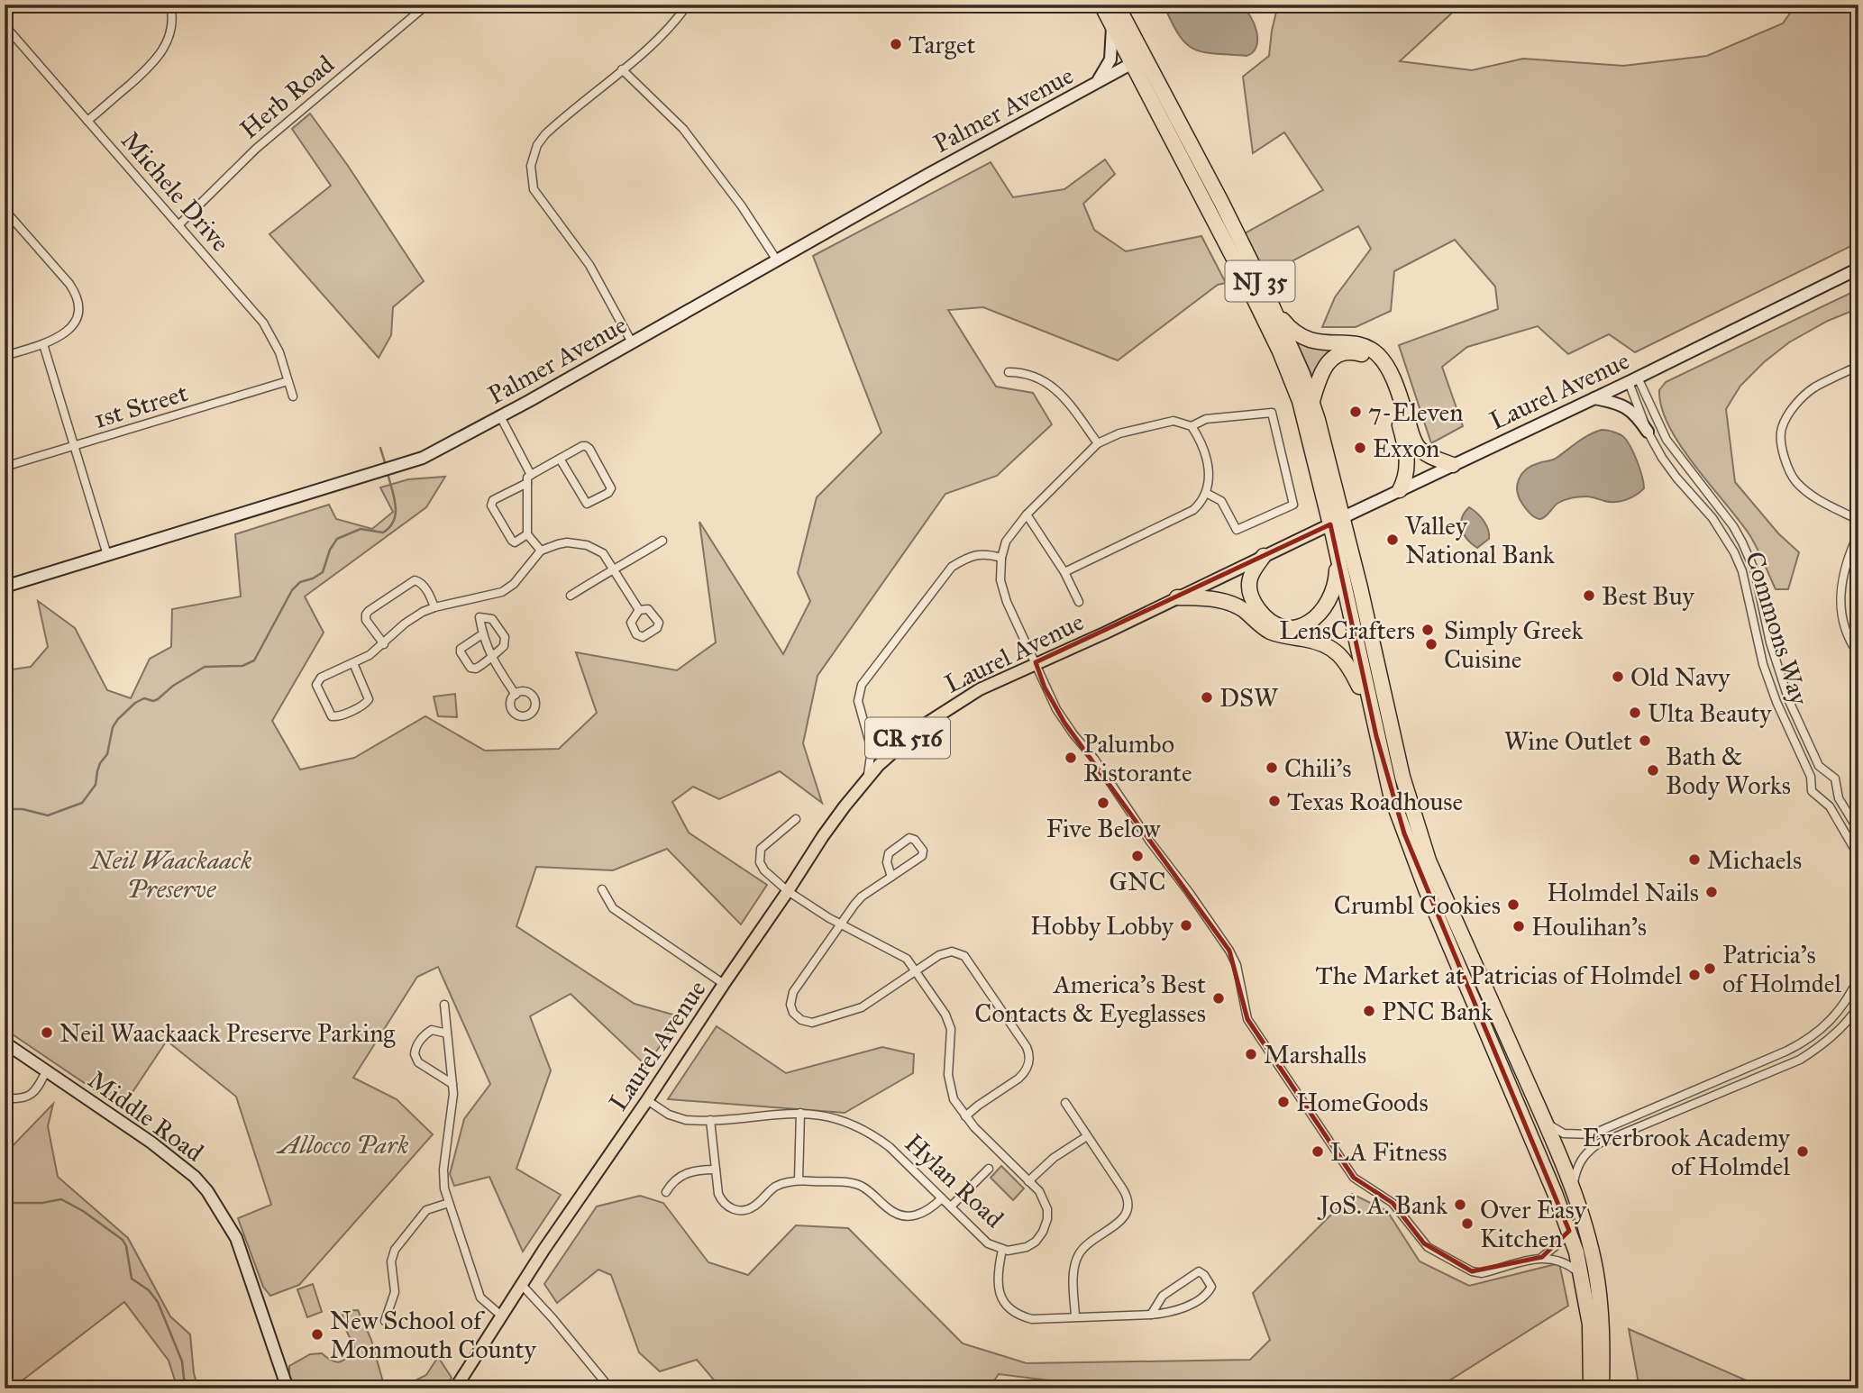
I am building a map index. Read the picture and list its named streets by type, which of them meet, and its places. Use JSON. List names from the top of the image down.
{
  "streets": {
    "highway": ["NJ 35"],
    "main road": ["Laurel Avenue", "CR 516"],
    "street": [
      "Herb Road",
      "Palmer Avenue",
      "Michele Drive",
      "1st Street",
      "Commons Way",
      "Middle Road",
      "Hylan Road"
    ]
  },
  "crossings": [
    ["Herb Road", "Michele Drive"],
    ["Palmer Avenue", "NJ 35"],
    ["Michele Drive", "1st Street"],
    ["NJ 35", "Laurel Avenue"],
    ["Laurel Avenue", "Commons Way"],
    ["Laurel Avenue", "Hylan Road"]
  ],
  "parks": ["Neil Waackaack Preserve", "Allocco Park"],
  "places": [
    "Target",
    "7-Eleven",
    "Exxon",
    "Valley National Bank",
    "Best Buy",
    "LensCrafters",
    "Simply Greek Cuisine",
    "Old Navy",
    "DSW",
    "Ulta Beauty",
    "Wine Outlet",
    "Palumbo Ristorante",
    "Chili's",
    "Bath & Body Works",
    "Texas Roadhouse",
    "Five Below",
    "GNC",
    "Michaels",
    "Holmdel Nails",
    "Crumbl Cookies",
    "Hobby Lobby",
    "Houlihan's",
    "Patricia's of Holmdel",
    "The Market at Patricias of Holmdel",
    "America's Best Contacts & Eyeglasses",
    "PNC Bank",
    "Neil Waackaack Preserve Parking",
    "Marshalls",
    "HomeGoods",
    "LA Fitness",
    "Everbrook Academy of Holmdel",
    "JoS. A. Bank",
    "Over Easy Kitchen",
    "New School of Monmouth County"
  ]
}
